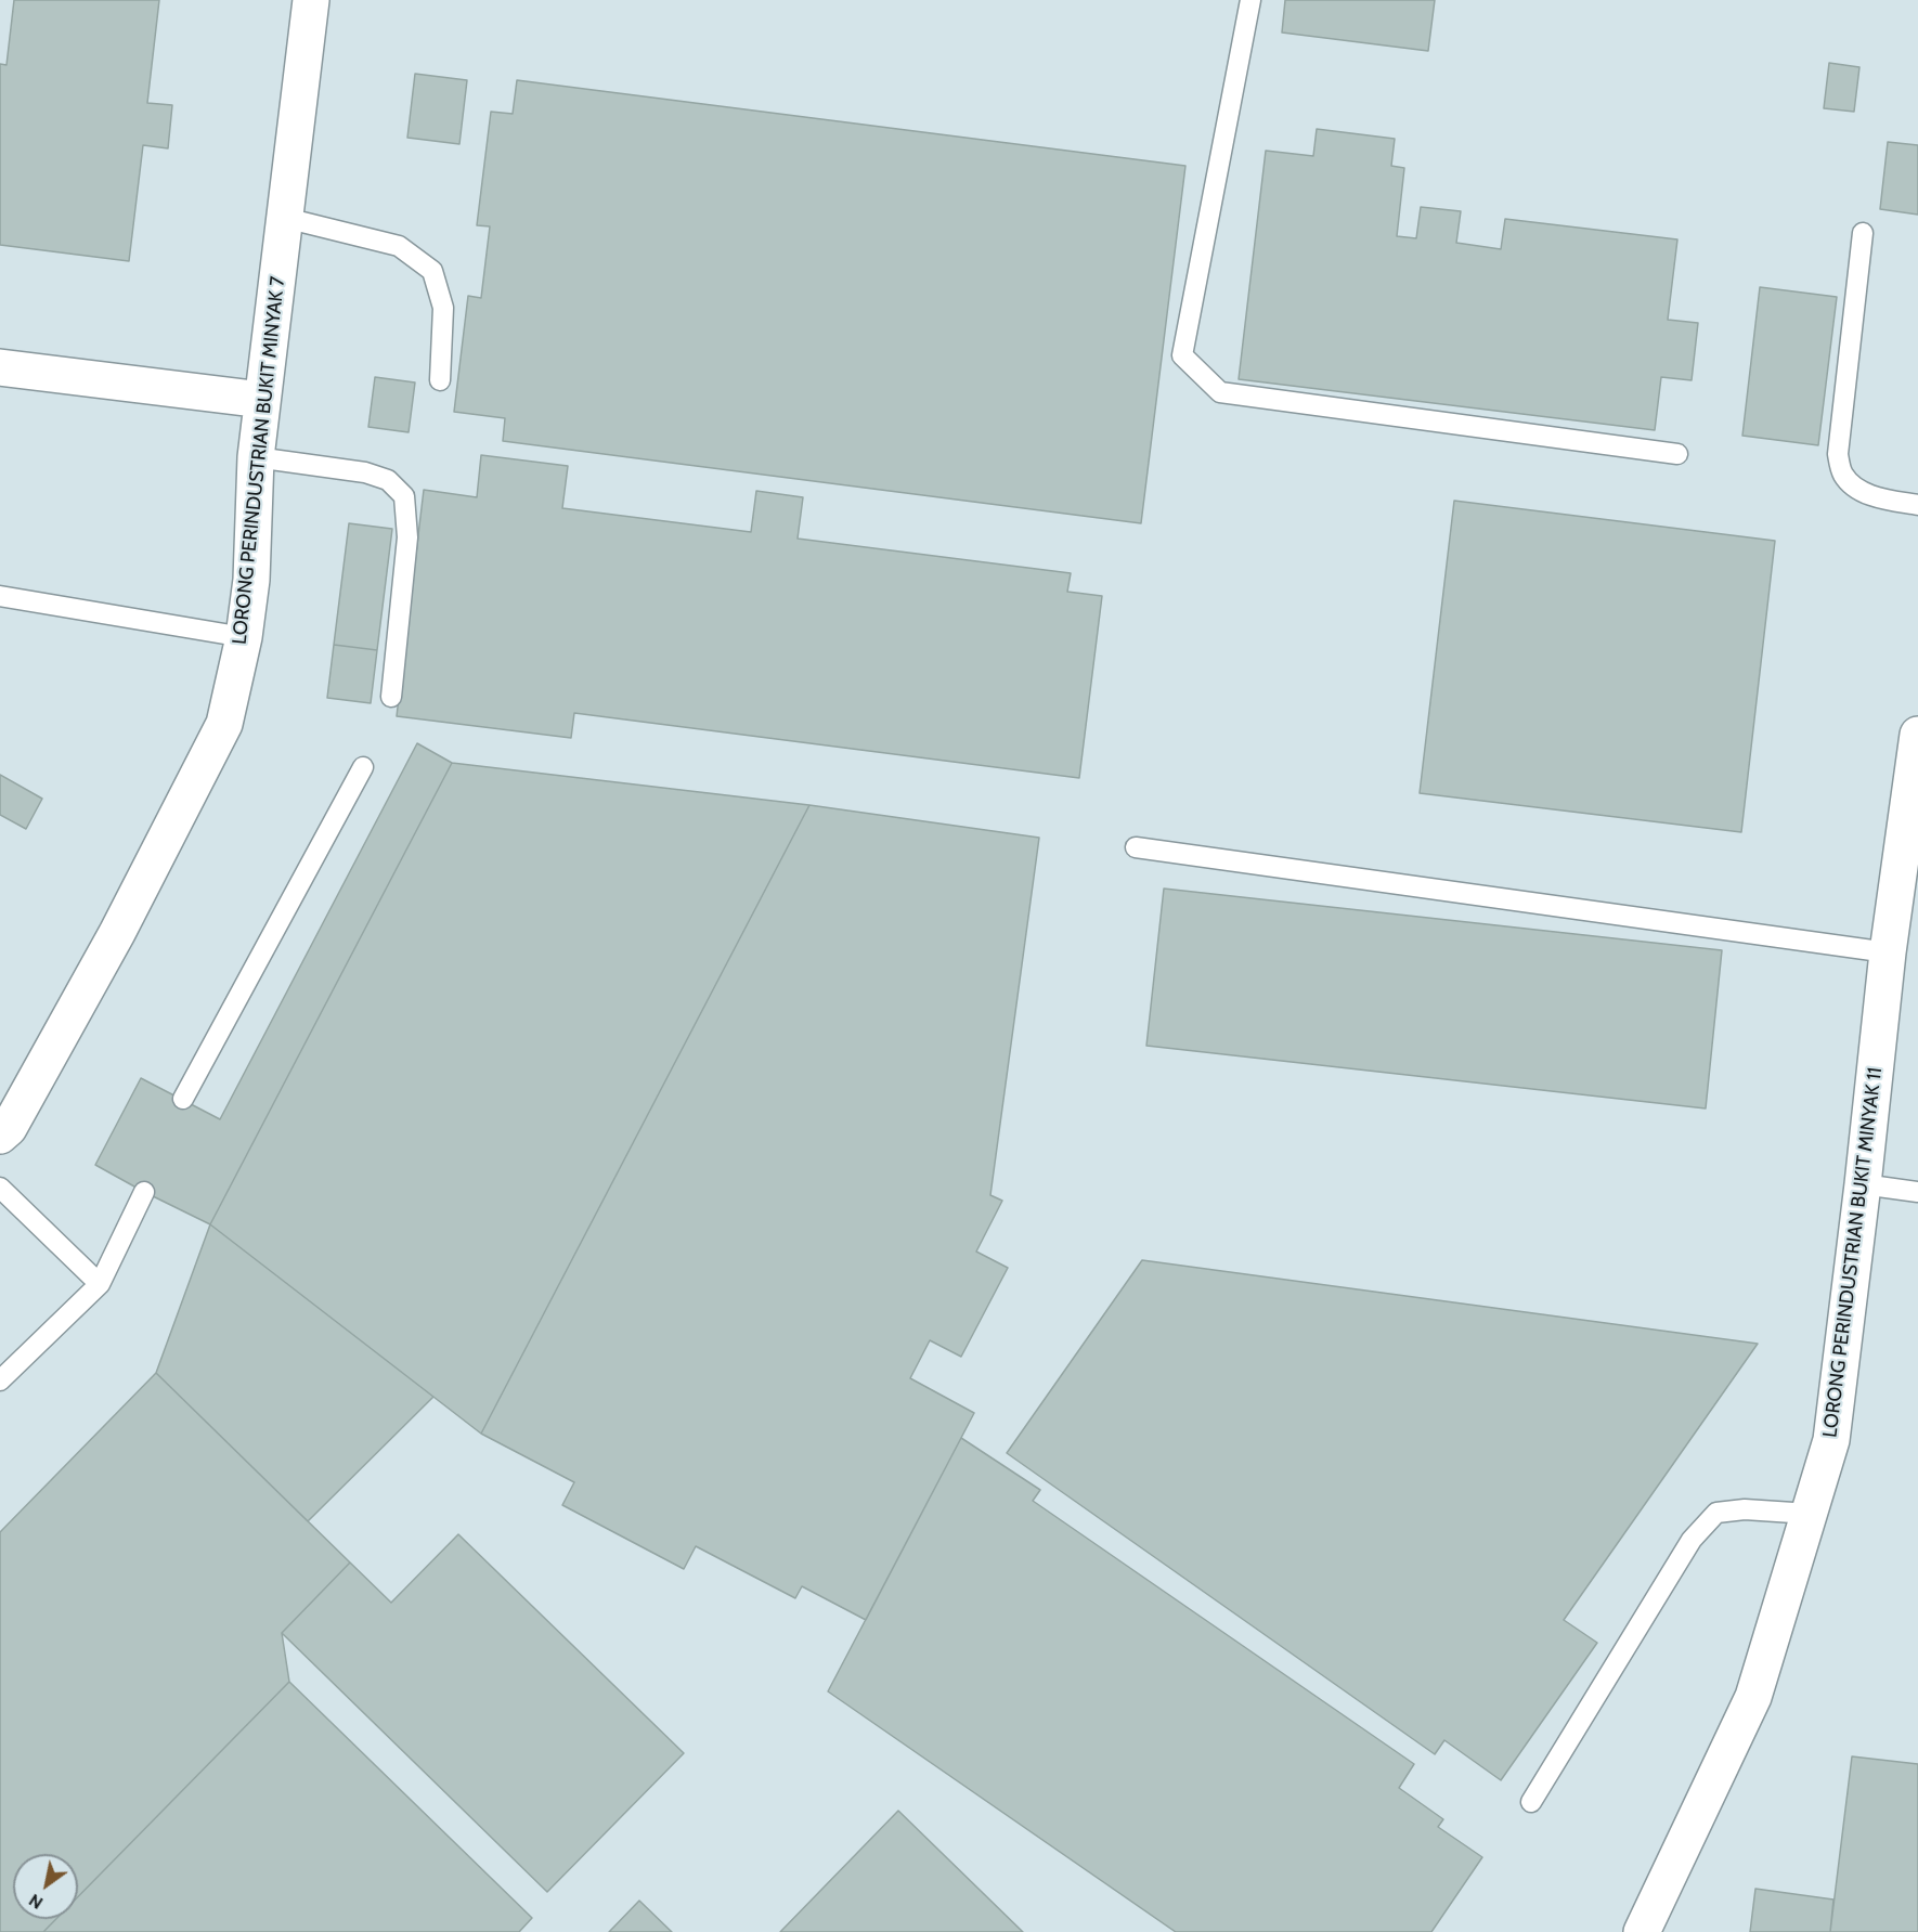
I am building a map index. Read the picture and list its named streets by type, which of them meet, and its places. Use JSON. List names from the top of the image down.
{
  "streets": {
    "street": ["LORONG PERINDUSTRIAN BUKIT MINYAK 7", "LORONG PERINDUSTRIAN BUKIT MINYAK 11"]
  },
  "north": "bottom left"
}
